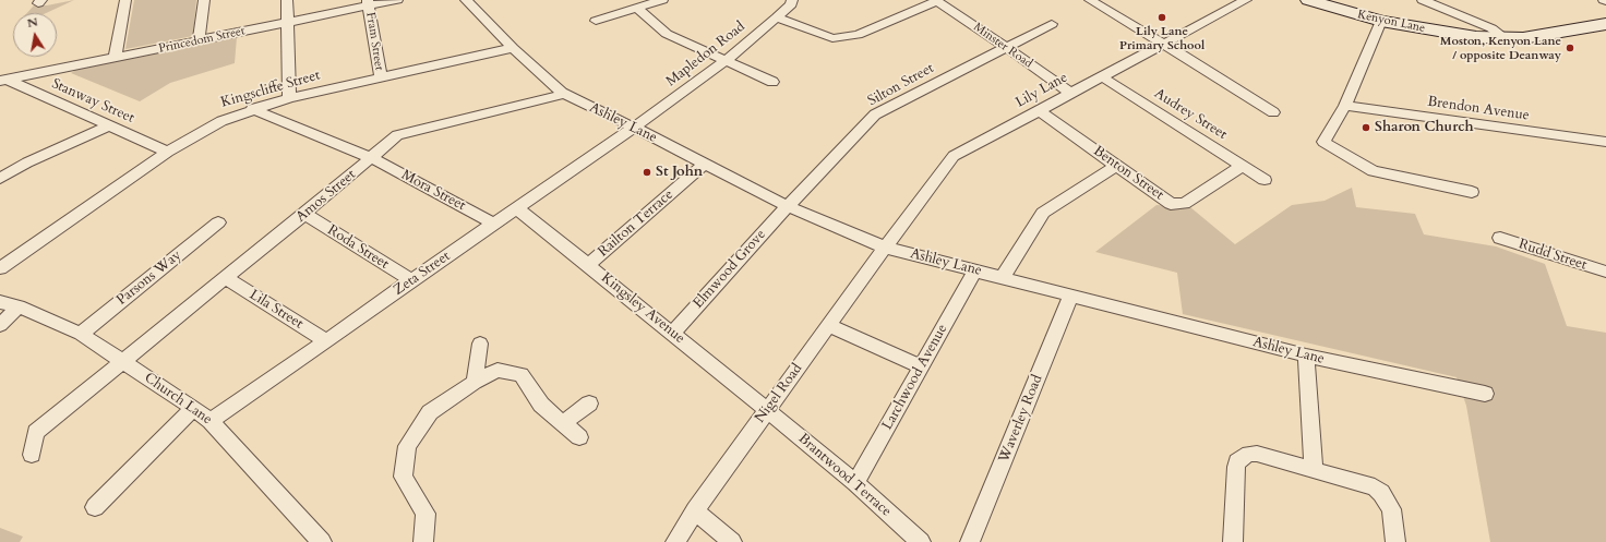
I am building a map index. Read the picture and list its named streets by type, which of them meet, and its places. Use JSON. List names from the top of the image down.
{
  "streets": {
    "street": [
      "Kenyon Lane",
      "Princedom Street",
      "Fram Street",
      "Minster Road",
      "Mapledon Road",
      "Silton Street",
      "Kingscliffe Street",
      "Lily Lane",
      "Stanway Street",
      "Brendon Avenue",
      "Audrey Street",
      "Ashley Lane",
      "Benton Street",
      "Mora Street",
      "Amos Street",
      "Railton Terrace",
      "Roda Street",
      "Rudd Street",
      "Elmwood Grove",
      "Zeta Street",
      "Parsons Way",
      "Kingsley Avenue",
      "Lila Street",
      "Larchwood Avenue",
      "Nigel Road",
      "Church Lane",
      "Waverley Road",
      "Brantwood Terrace"
    ]
  },
  "crossings": [
    ["Princedom Street", "Fram Street"],
    ["Princedom Street", "Stanway Street"],
    ["Fram Street", "Kingscliffe Street"],
    ["Minster Road", "Silton Street"],
    ["Minster Road", "Lily Lane"],
    ["Mapledon Road", "Ashley Lane"],
    ["Mapledon Road", "Zeta Street"],
    ["Silton Street", "Ashley Lane"],
    ["Silton Street", "Elmwood Grove"],
    ["Kingscliffe Street", "Stanway Street"],
    ["Kingscliffe Street", "Ashley Lane"],
    ["Kingscliffe Street", "Mora Street"],
    ["Lily Lane", "Audrey Street"],
    ["Lily Lane", "Ashley Lane"],
    ["Lily Lane", "Benton Street"],
    ["Lily Lane", "Nigel Road"],
    ["Audrey Street", "Benton Street"],
    ["Ashley Lane", "Amos Street"],
    ["Ashley Lane", "Railton Terrace"],
    ["Ashley Lane", "Elmwood Grove"],
    ["Ashley Lane", "Zeta Street"],
    ["Ashley Lane", "Larchwood Avenue"],
    ["Ashley Lane", "Nigel Road"],
    ["Ashley Lane", "Waverley Road"],
    ["Mora Street", "Amos Street"],
    ["Mora Street", "Zeta Street"],
    ["Amos Street", "Roda Street"],
    ["Amos Street", "Lila Street"],
    ["Amos Street", "Church Lane"],
    ["Railton Terrace", "Kingsley Avenue"],
    ["Roda Street", "Zeta Street"],
    ["Elmwood Grove", "Kingsley Avenue"],
    ["Zeta Street", "Kingsley Avenue"],
    ["Zeta Street", "Lila Street"],
    ["Zeta Street", "Church Lane"],
    ["Parsons Way", "Church Lane"],
    ["Kingsley Avenue", "Nigel Road"],
    ["Kingsley Avenue", "Brantwood Terrace"],
    ["Larchwood Avenue", "Brantwood Terrace"],
    ["Nigel Road", "Brantwood Terrace"]
  ],
  "places": [
    "Lily Lane Primary School",
    "Moston, Kenyon Lane / opposite Deanway",
    "Sharon Church",
    "St John"
  ],
  "north": "top"
}
